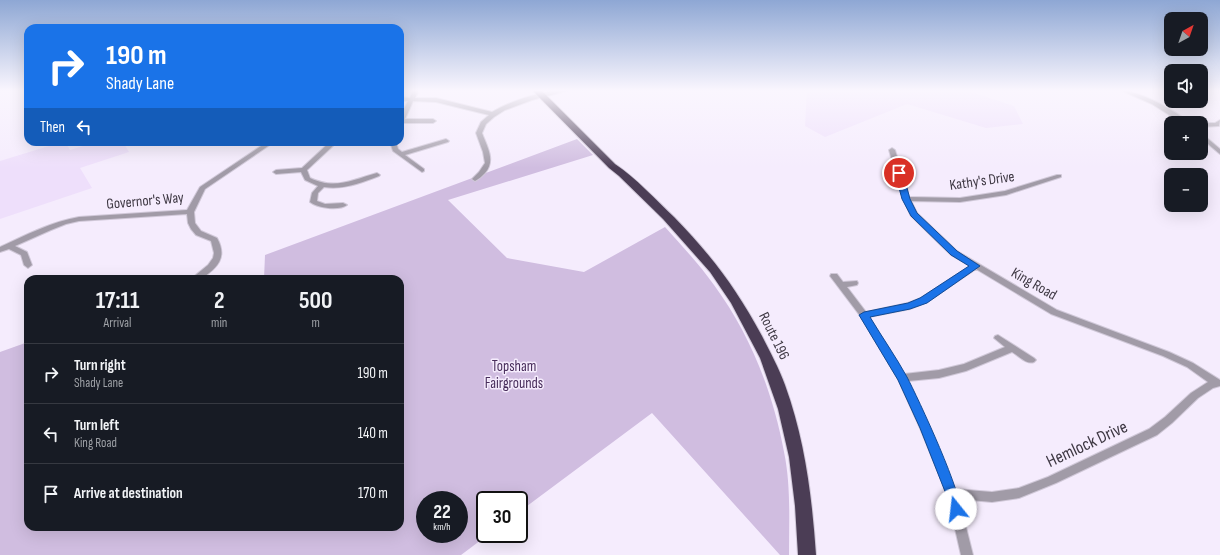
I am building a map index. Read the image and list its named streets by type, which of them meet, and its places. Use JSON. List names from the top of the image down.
{
  "streets": {
    "highway": ["Route 196"],
    "street": [
      "Kathy's Drive",
      "Governor's Way",
      "King Road",
      "Hemlock Drive"
    ]
  },
  "crossings": [
    ["Kathy's Drive", "King Road"],
    ["King Road", "Hemlock Drive"]
  ],
  "parks": ["Topsham Fairgrounds"],
  "north": "top right",
  "page": {
    "map_buttons": ["+", "−"],
    "turn": ["190 m", "Shady Lane"],
    "then": "Then",
    "eta": [
      "17:11",
      "Arrival",
      "2",
      "min",
      "500",
      "m"
    ],
    "list": [
      {
        "name": "Turn right",
        "note": "Shady Lane",
        "value": "190 m"
      },
      {
        "name": "Turn left",
        "note": "King Road",
        "value": "140 m"
      },
      {
        "name": "Arrive at destination",
        "value": "170 m"
      }
    ],
    "speed": "22 km/h",
    "limit": "30"
  }
}
